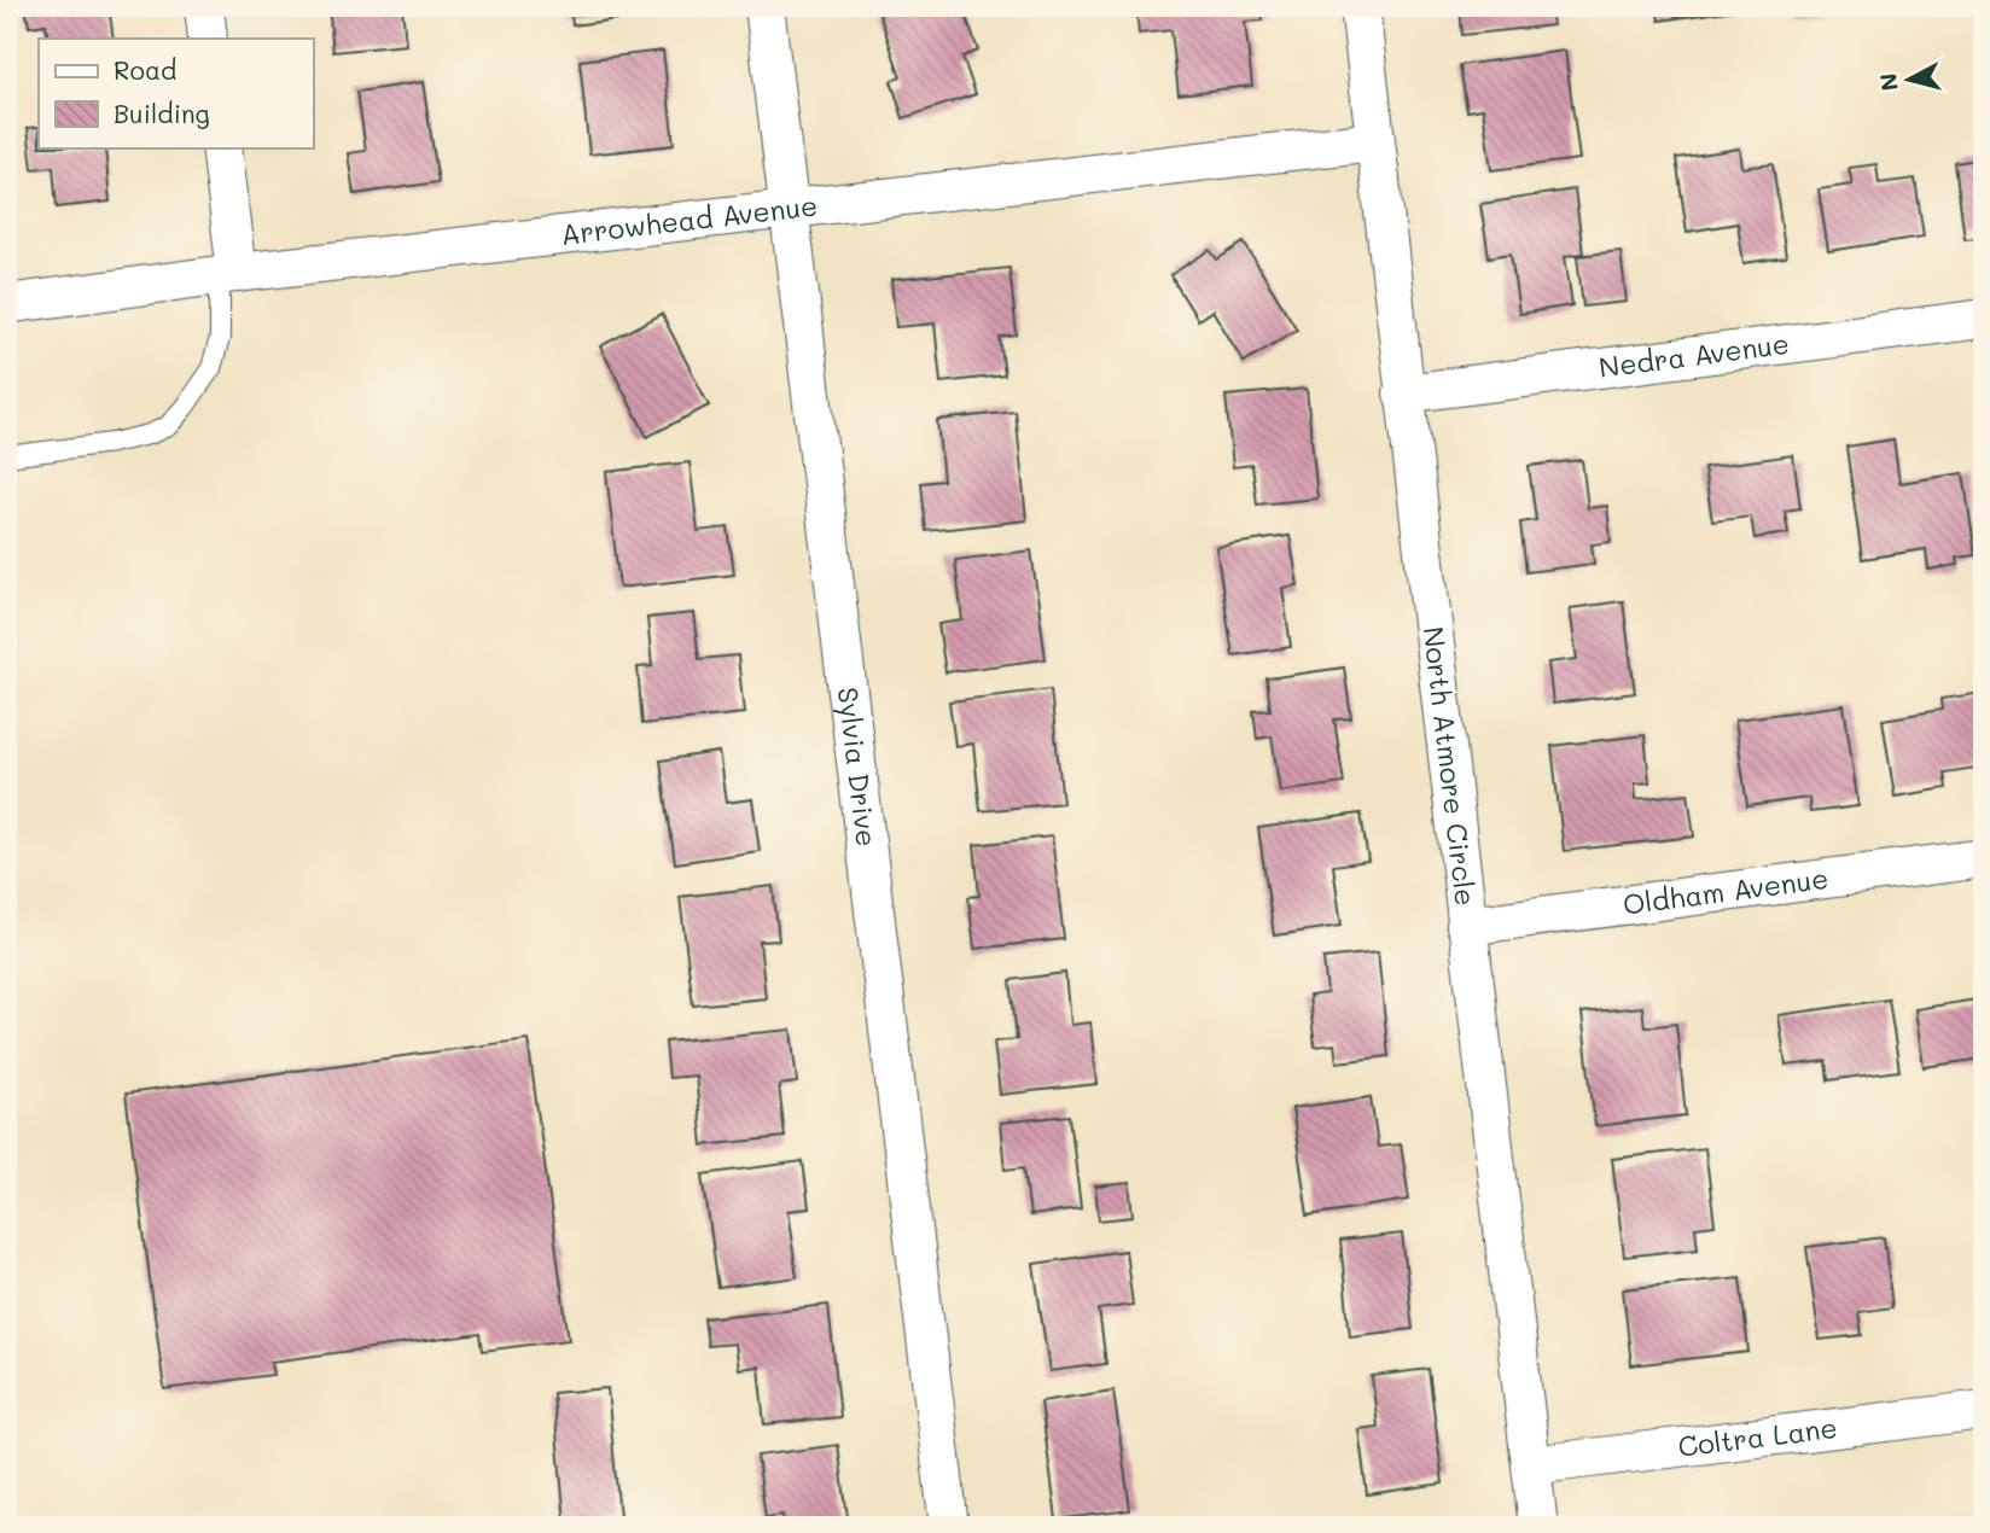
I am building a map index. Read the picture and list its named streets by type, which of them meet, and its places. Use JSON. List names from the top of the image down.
{
  "streets": {
    "street": [
      "Arrowhead Avenue",
      "Nedra Avenue",
      "Sylvia Drive",
      "North Atmore Circle",
      "Oldham Avenue",
      "Coltra Lane"
    ]
  },
  "crossings": [
    ["Arrowhead Avenue", "Sylvia Drive"],
    ["Arrowhead Avenue", "North Atmore Circle"],
    ["Nedra Avenue", "North Atmore Circle"],
    ["North Atmore Circle", "Oldham Avenue"],
    ["North Atmore Circle", "Coltra Lane"]
  ],
  "legend": ["Road", "Building"],
  "north": "left"
}
